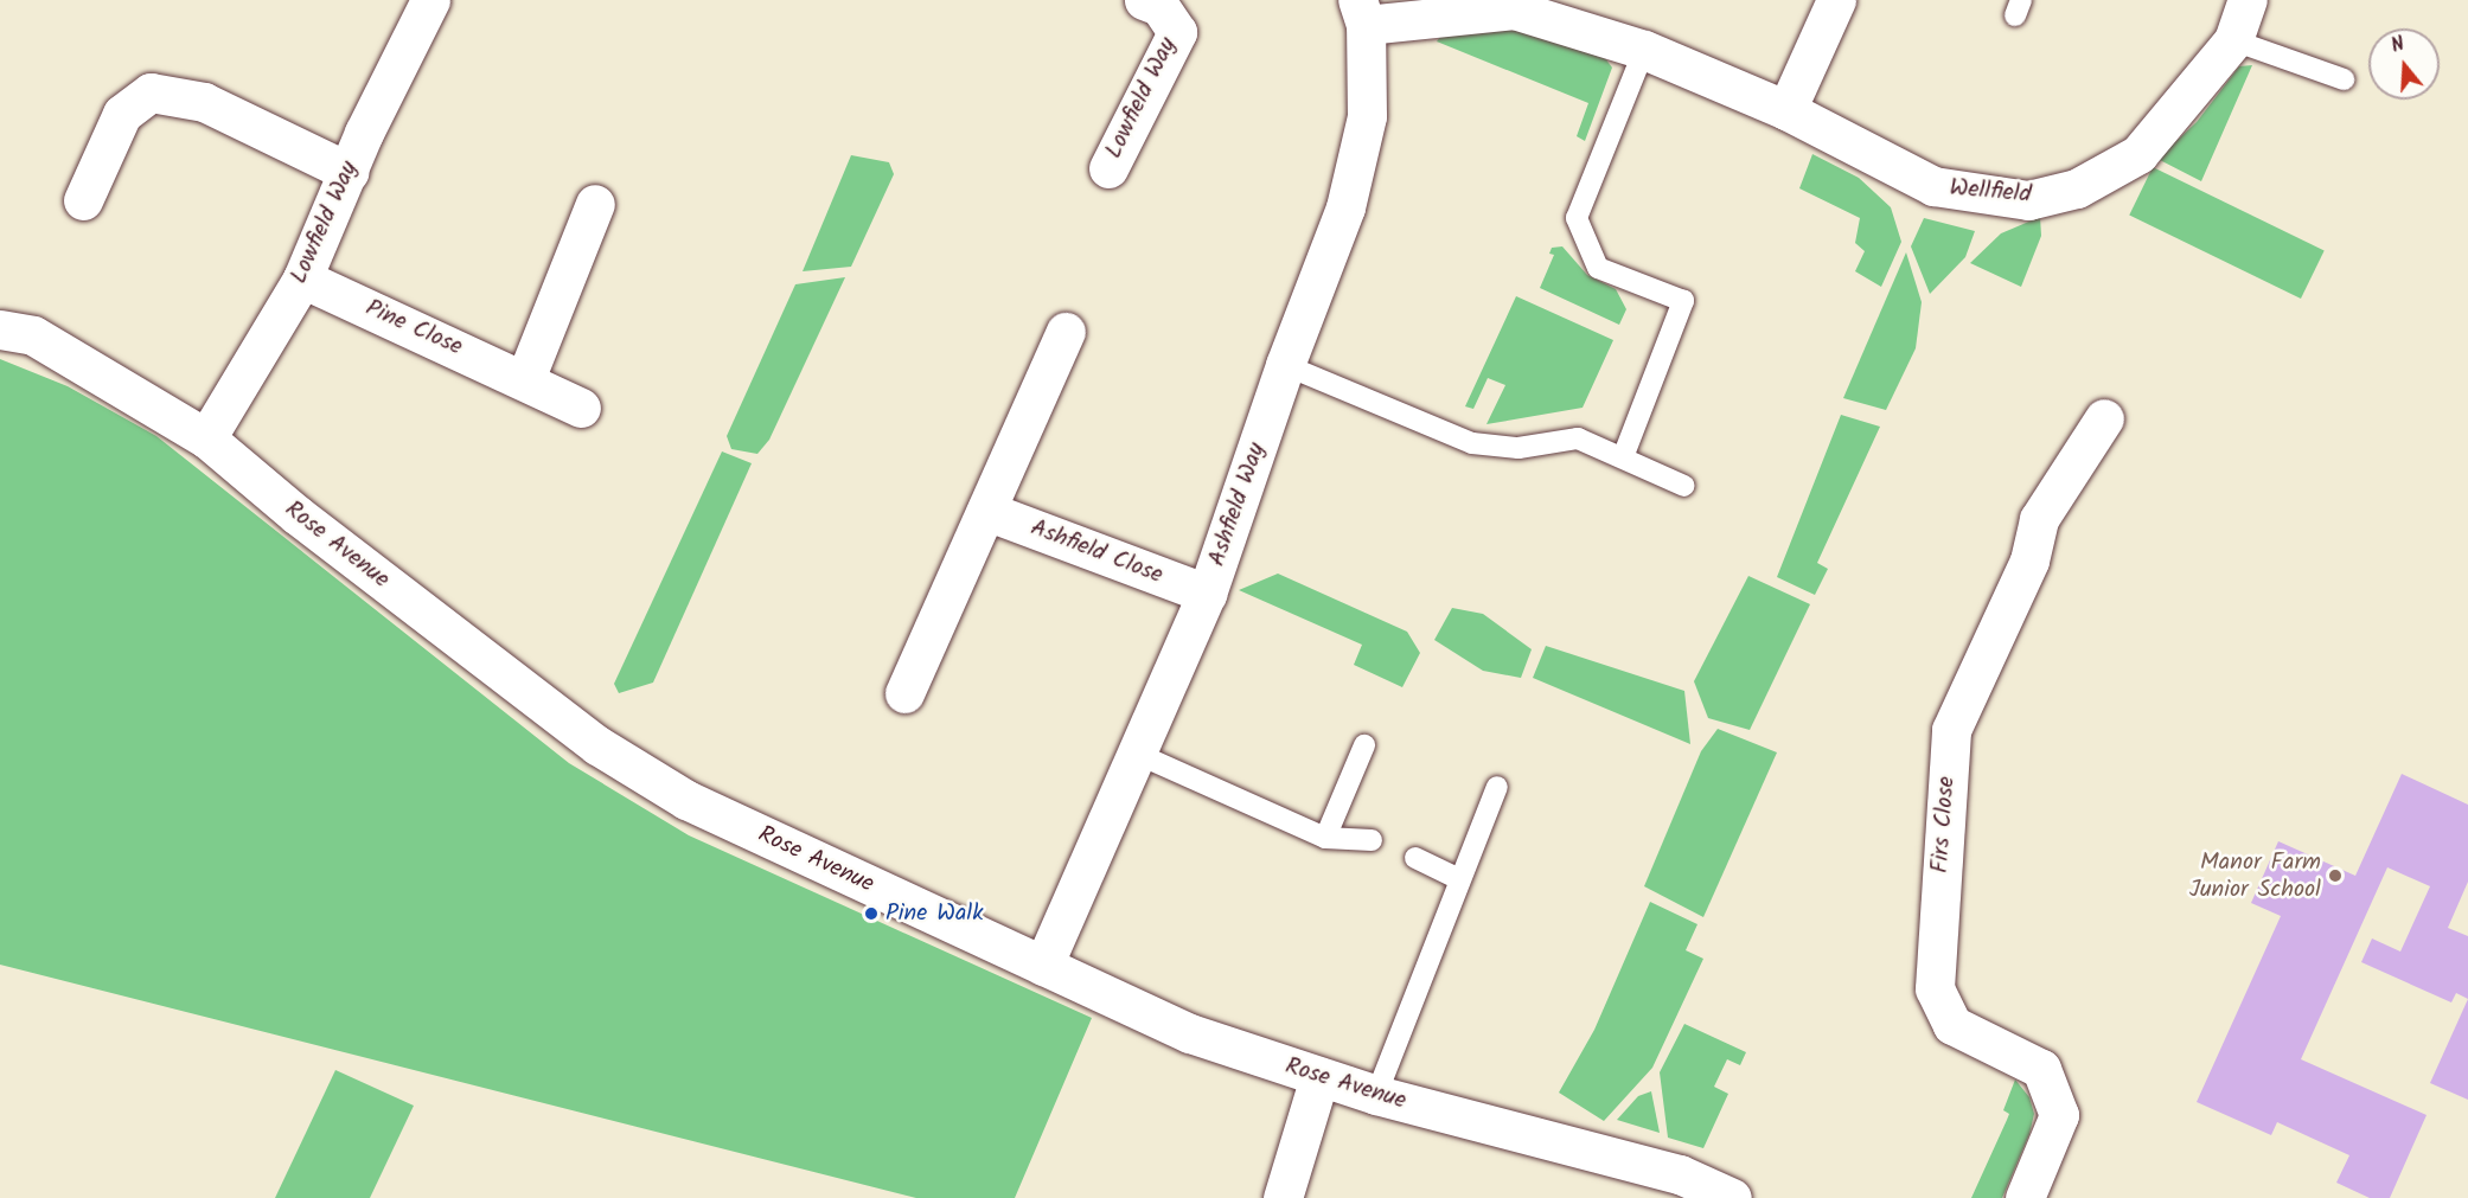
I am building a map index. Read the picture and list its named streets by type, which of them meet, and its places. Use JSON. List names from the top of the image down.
{
  "streets": {
    "street": [
      "Lowfield Way",
      "Wellfield",
      "Pine Close",
      "Ashfield Way",
      "Rose Avenue",
      "Ashfield Close",
      "Firs Close"
    ]
  },
  "crossings": [
    ["Lowfield Way", "Pine Close"],
    ["Lowfield Way", "Rose Avenue"],
    ["Wellfield", "Ashfield Way"],
    ["Ashfield Way", "Rose Avenue"],
    ["Ashfield Way", "Ashfield Close"]
  ],
  "places": ["Manor Farm Junior School", "Pine Walk"],
  "north": "top"
}
